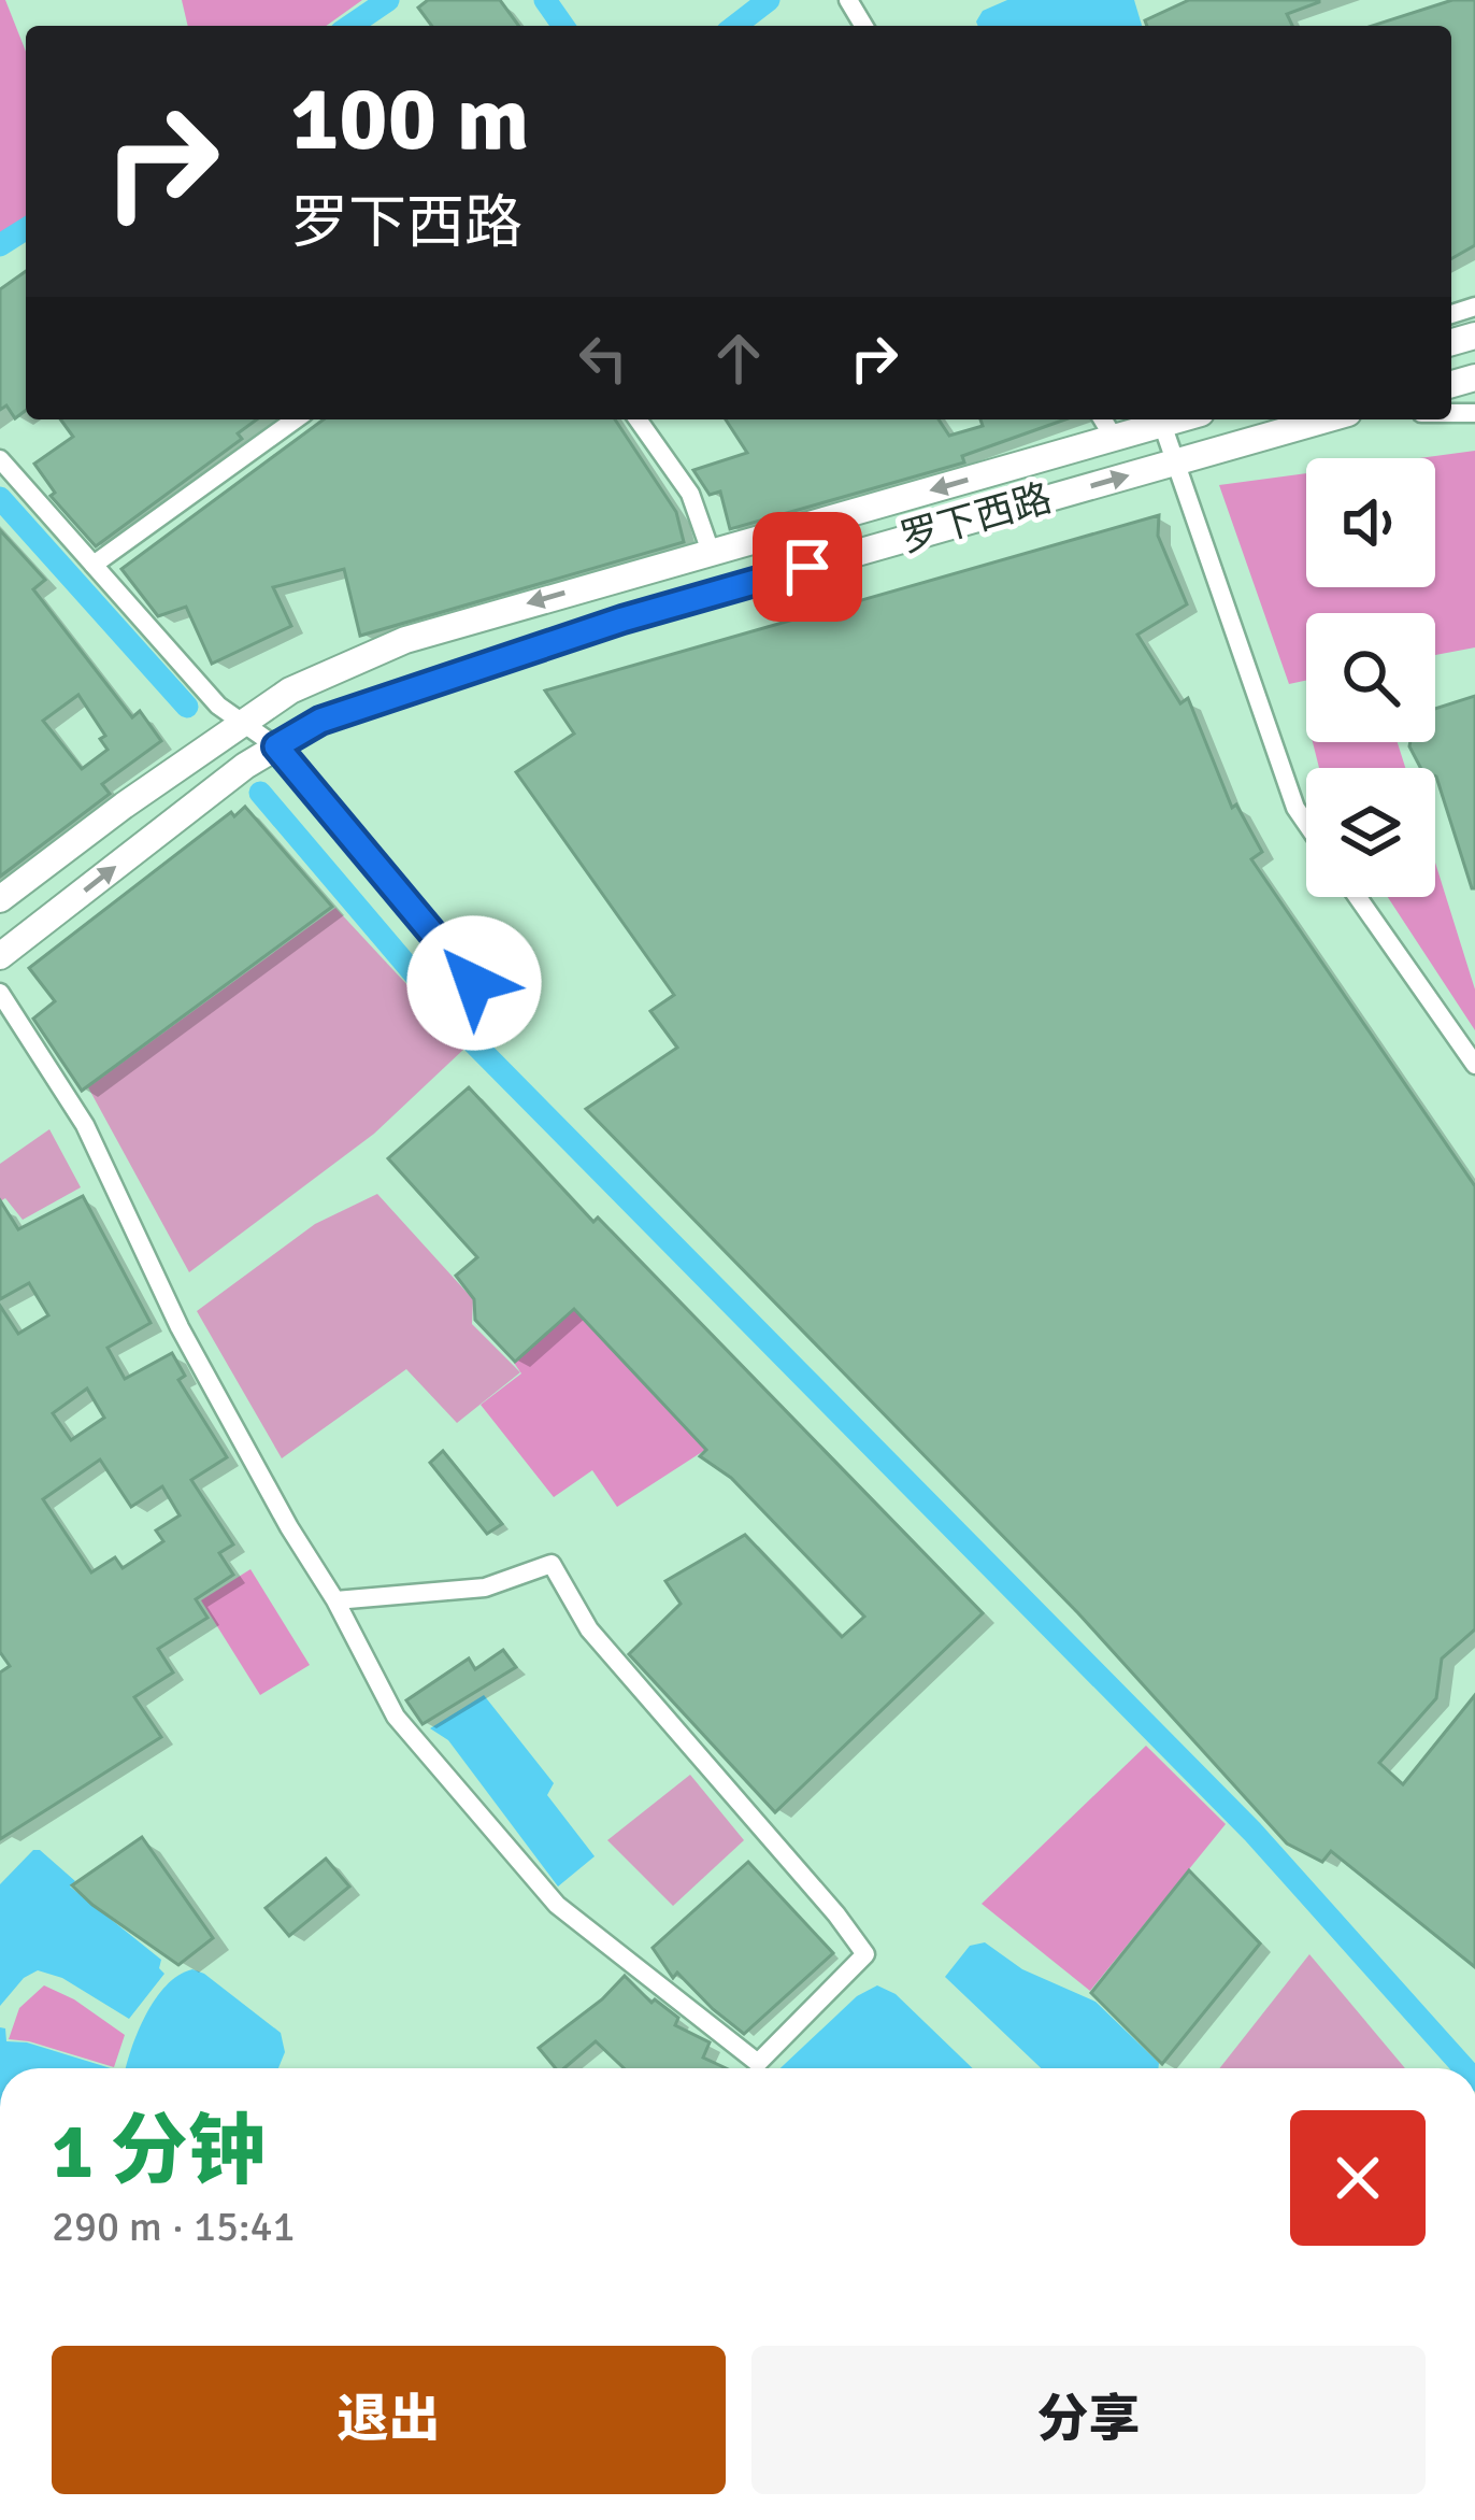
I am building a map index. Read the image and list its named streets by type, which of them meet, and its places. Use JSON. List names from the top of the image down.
{
  "streets": {
    "main road": ["罗下西路"]
  },
  "page": {
    "turn": ["100 m", "罗下西路"],
    "heading": ["1 分钟", "290 m · 15:41"],
    "buttons": ["退出", "分享"]
  }
}
